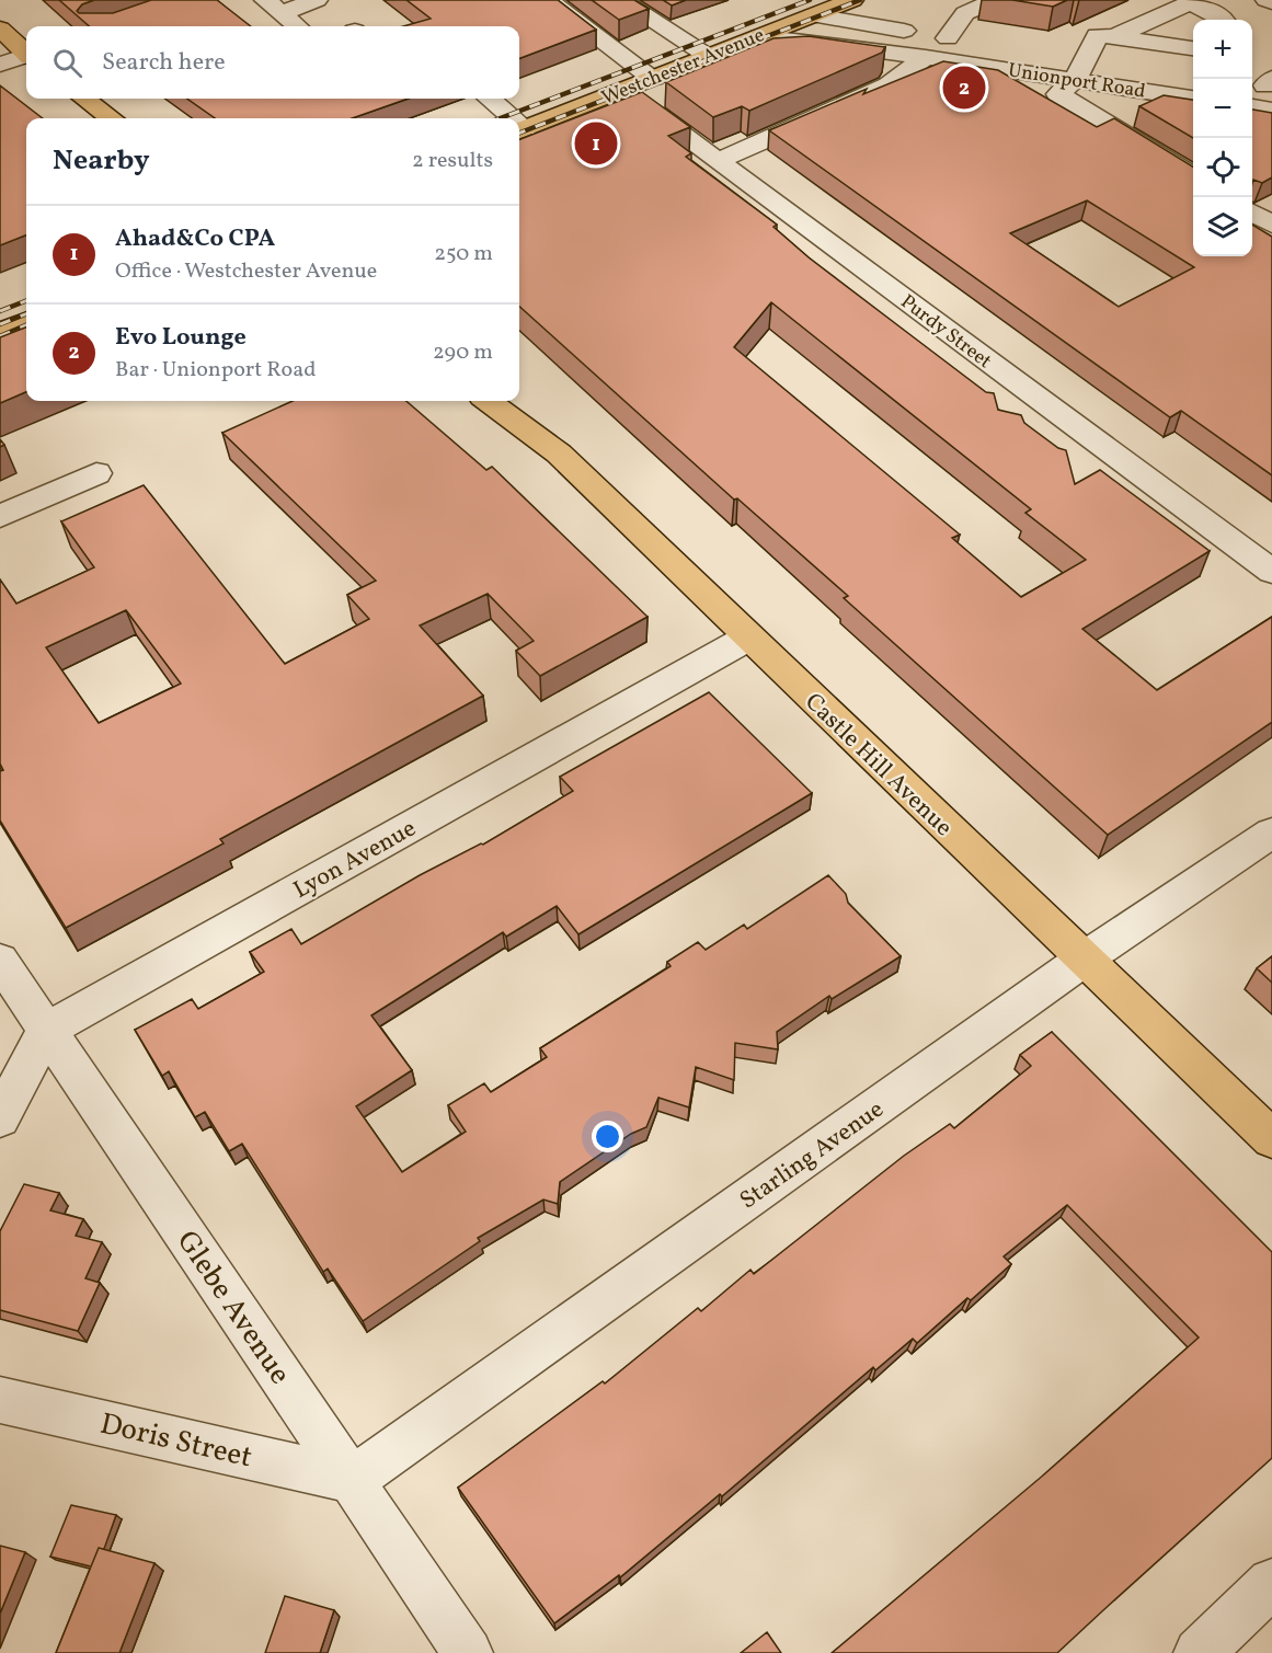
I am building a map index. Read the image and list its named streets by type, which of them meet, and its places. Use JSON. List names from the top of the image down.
{
  "streets": {
    "main road": ["Westchester Avenue", "Castle Hill Avenue"],
    "street": [
      "Unionport Road",
      "Purdy Street",
      "Lyon Avenue",
      "Starling Avenue",
      "Glebe Avenue",
      "Doris Street"
    ]
  },
  "crossings": [
    ["Westchester Avenue", "Unionport Road"],
    ["Westchester Avenue", "Purdy Street"],
    ["Castle Hill Avenue", "Lyon Avenue"],
    ["Castle Hill Avenue", "Starling Avenue"],
    ["Lyon Avenue", "Glebe Avenue"],
    ["Starling Avenue", "Glebe Avenue"],
    ["Starling Avenue", "Doris Street"],
    ["Glebe Avenue", "Doris Street"]
  ],
  "page": {
    "map_buttons": ["+", "−"],
    "search": "Search here",
    "pins": ["2", "1"],
    "heading": ["Nearby", "2 results"],
    "list": [
      {
        "mark": "1",
        "name": "Ahad&Co CPA",
        "note": "Office · Westchester Avenue",
        "value": "250 m"
      },
      {
        "mark": "2",
        "name": "Evo Lounge",
        "note": "Bar · Unionport Road",
        "value": "290 m"
      }
    ]
  }
}
